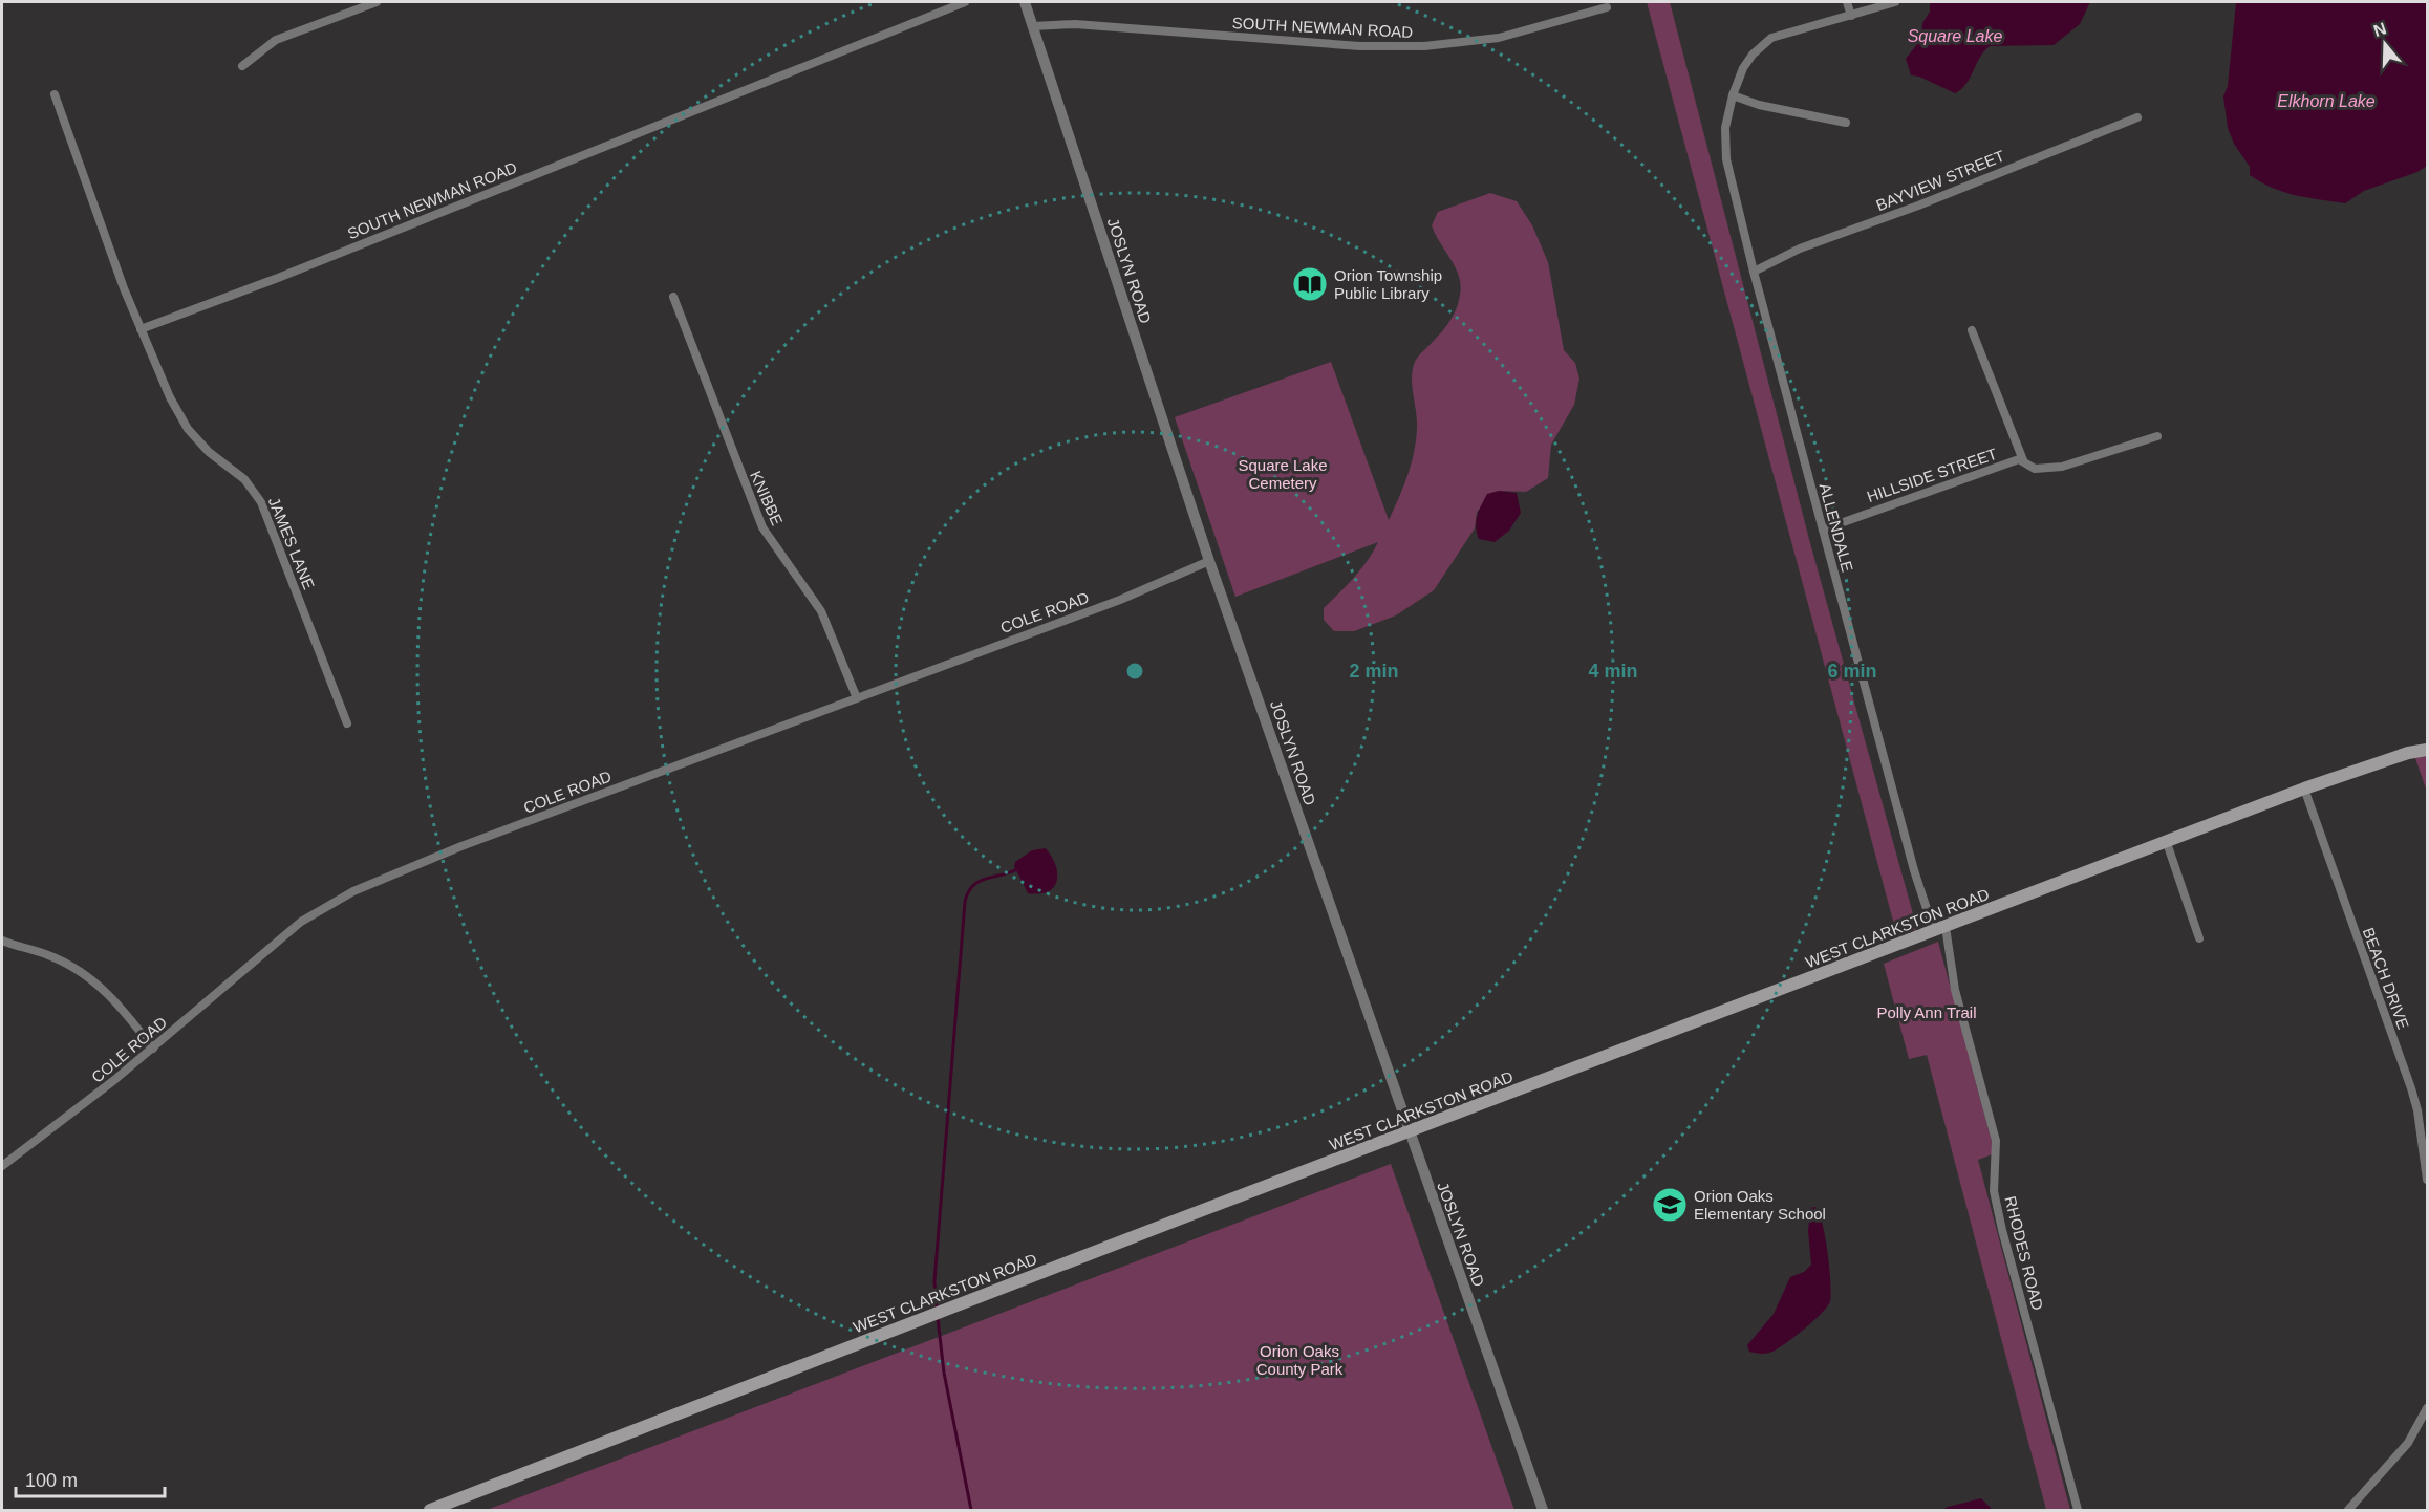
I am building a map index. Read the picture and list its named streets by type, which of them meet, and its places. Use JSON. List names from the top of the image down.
{
  "streets": {
    "main road": ["WEST CLARKSTON ROAD"],
    "street": [
      "SOUTH NEWMAN ROAD",
      "BAYVIEW STREET",
      "JOSLYN ROAD",
      "HILLSIDE STREET",
      "KNIBBE",
      "ALLENDALE",
      "JAMES LANE",
      "COLE ROAD",
      "BEACH DRIVE",
      "RHODES ROAD"
    ]
  },
  "crossings": [
    ["SOUTH NEWMAN ROAD", "JOSLYN ROAD"],
    ["SOUTH NEWMAN ROAD", "JAMES LANE"],
    ["BAYVIEW STREET", "ALLENDALE"],
    ["JOSLYN ROAD", "COLE ROAD"],
    ["JOSLYN ROAD", "WEST CLARKSTON ROAD"],
    ["HILLSIDE STREET", "ALLENDALE"],
    ["KNIBBE", "COLE ROAD"],
    ["ALLENDALE", "WEST CLARKSTON ROAD"],
    ["ALLENDALE", "RHODES ROAD"],
    ["WEST CLARKSTON ROAD", "BEACH DRIVE"],
    ["WEST CLARKSTON ROAD", "RHODES ROAD"]
  ],
  "water": ["Square Lake", "Elkhorn Lake"],
  "parks": ["Square Lake Cemetery", "Polly Ann Trail", "Orion Oaks County Park"],
  "places": {
    "library": ["Orion Township Public Library"],
    "school or university": ["Orion Oaks Elementary School"]
  },
  "scale_bar": "100 m",
  "north": "top",
  "rings": ["2 min", "4 min", "6 min"]
}
